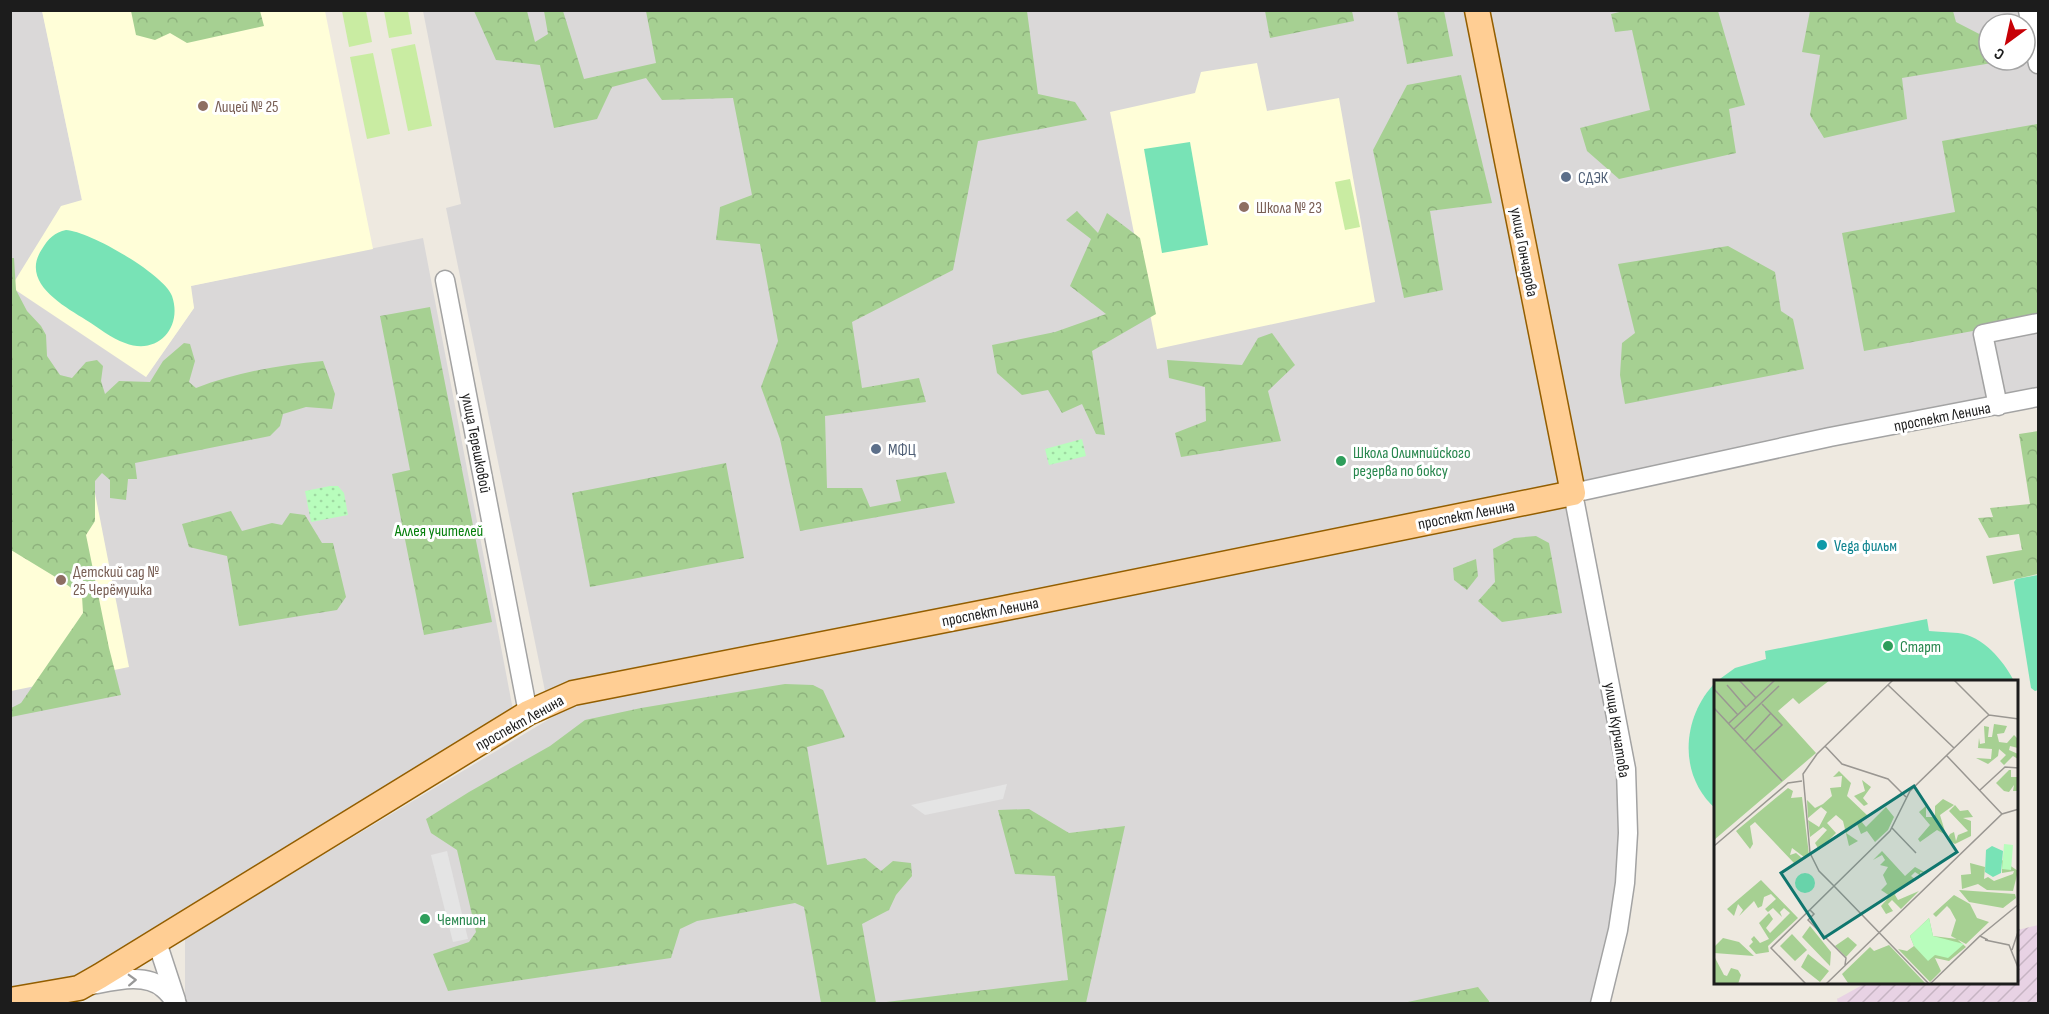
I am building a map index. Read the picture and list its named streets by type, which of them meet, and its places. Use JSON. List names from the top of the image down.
{
  "streets": {
    "main road": ["улица Гончарова", "проспект Ленина"],
    "street": ["улица Терешковой", "улица Курчатова"]
  },
  "crossings": [
    ["улица Гончарова", "проспект Ленина"],
    ["улица Гончарова", "улица Курчатова"],
    ["проспект Ленина", "улица Терешковой"],
    ["проспект Ленина", "улица Курчатова"]
  ],
  "parks": ["Аллея учителей"],
  "places": [
    "Лицей № 25",
    "СДЭК",
    "Школа № 23",
    "МФЦ",
    "Школа Олимпийского резерва по боксу",
    "Vega фильм",
    "Детский сад № 25 Черёмушка",
    "Старт",
    "Чемпион"
  ],
  "north": "bottom left"
}
